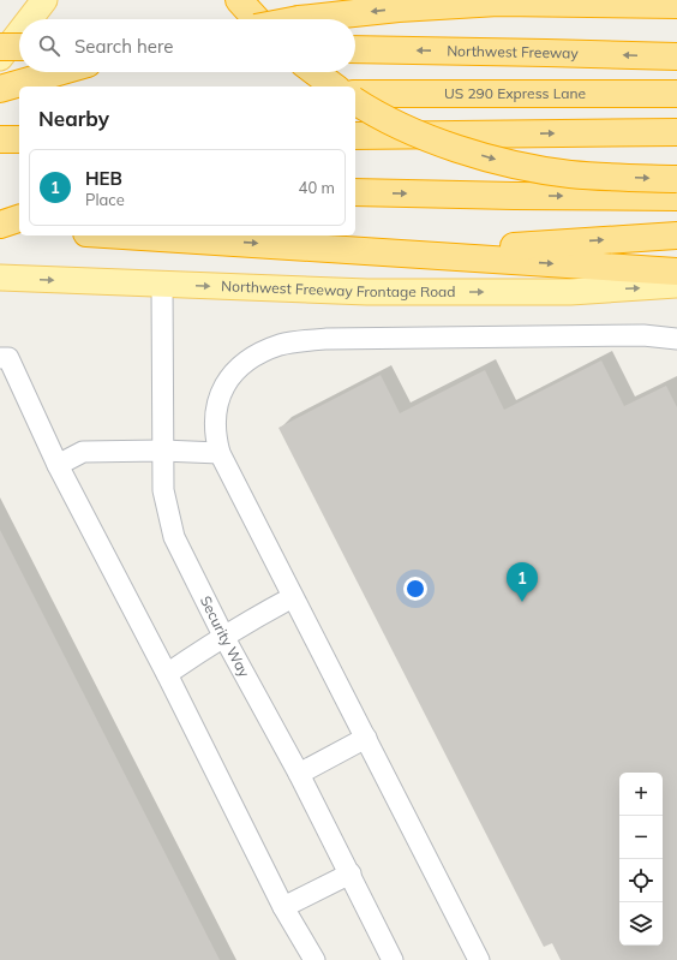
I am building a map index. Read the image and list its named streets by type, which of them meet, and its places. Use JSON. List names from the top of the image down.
{
  "streets": {
    "highway": ["Northwest Freeway", "US 290 Express Lane"],
    "main road": ["Northwest Freeway Frontage Road"],
    "street": ["Security Way"]
  },
  "crossings": [
    ["Northwest Freeway Frontage Road", "Security Way"]
  ],
  "one_way": ["Northwest Freeway Frontage Road"],
  "page": {
    "search": "Search here",
    "heading": "Nearby",
    "list": [
      {
        "mark": "1",
        "name": "HEB",
        "note": "Place",
        "value": "40 m"
      }
    ],
    "pins": "1",
    "map_buttons": ["+", "−"]
  }
}
